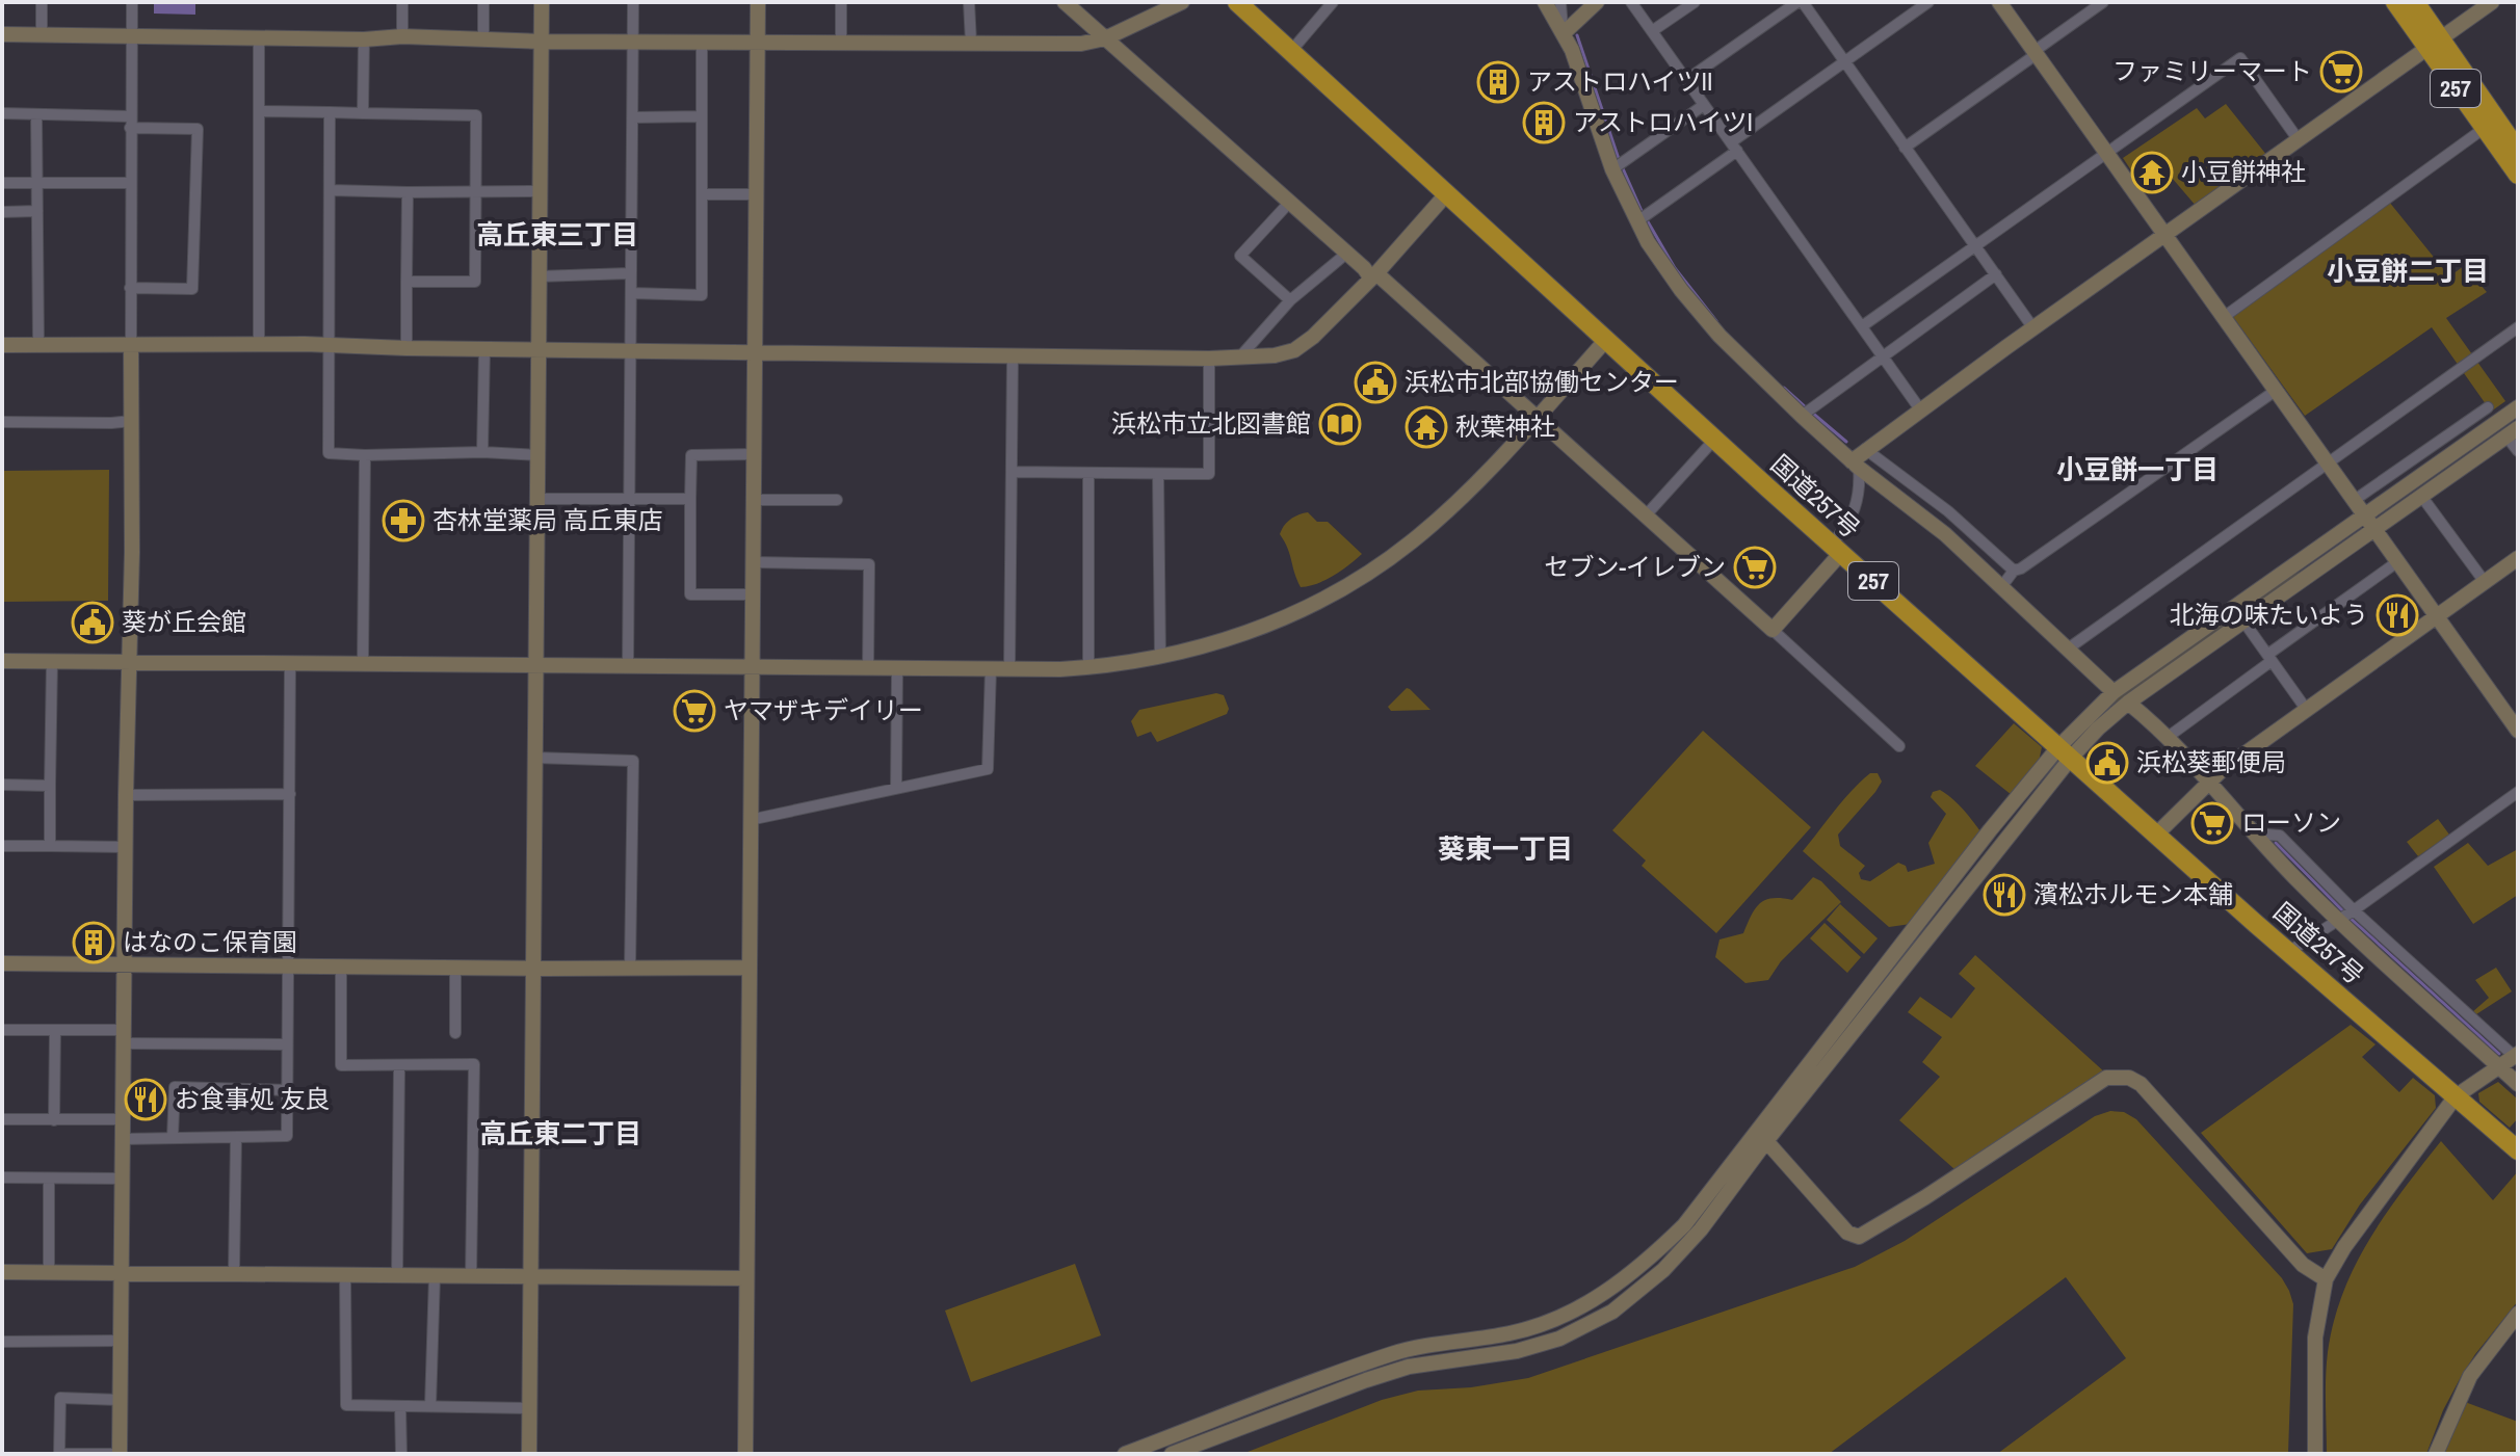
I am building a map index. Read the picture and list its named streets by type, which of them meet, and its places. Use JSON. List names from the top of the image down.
{
  "streets": {
    "highway": ["257", "国道257号"]
  },
  "districts": [
    "高丘東三丁目",
    "小豆餅二丁目",
    "小豆餅一丁目",
    "葵東一丁目",
    "高丘東二丁目"
  ],
  "places": {
    "supermarket": [
      "ファミリーマート",
      "セブン-イレブン",
      "ヤマザキデイリー",
      "ローソン"
    ],
    "building": ["アストロハイツII", "アストロハイツI", "はなのこ保育園"],
    "temple": ["小豆餅神社", "秋葉神社"],
    "public building": ["浜松市北部協働センター", "葵が丘会館", "浜松葵郵便局"],
    "library": ["浜松市立北図書館"],
    "pharmacy": ["杏林堂薬局 高丘東店"],
    "restaurant": ["北海の味たいよう", "濱松ホルモン本舗", "お食事処 友良"]
  }
}
